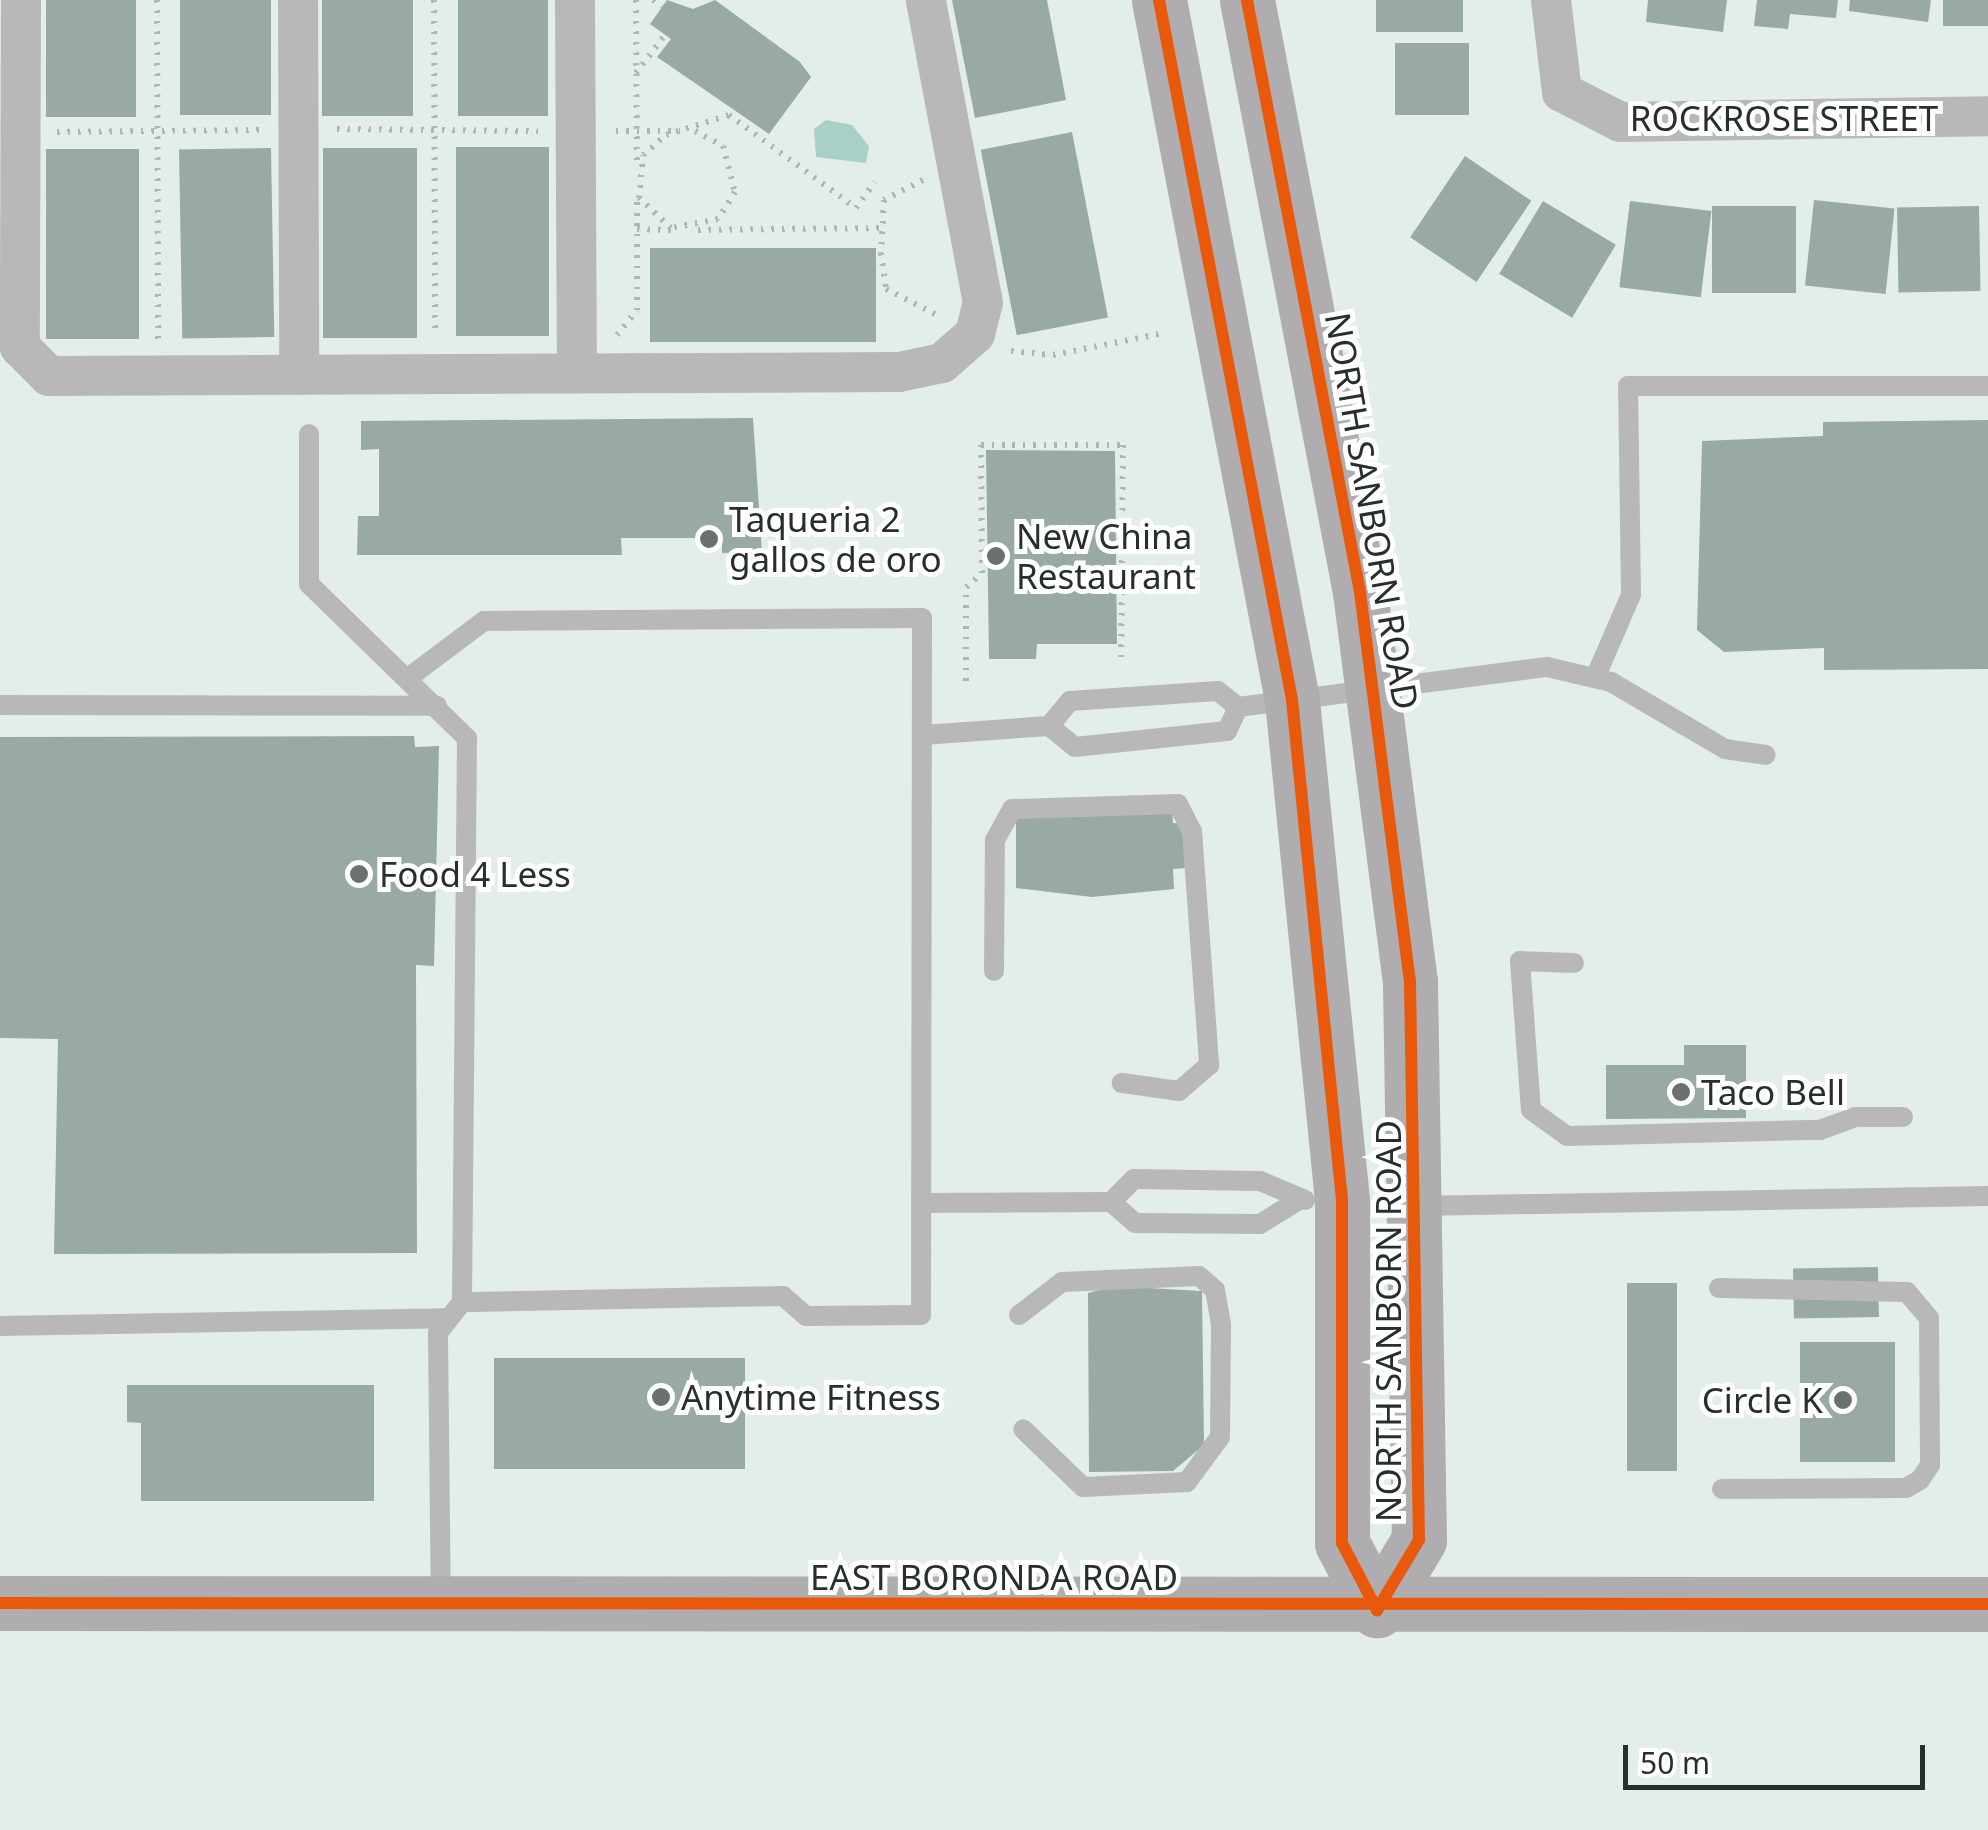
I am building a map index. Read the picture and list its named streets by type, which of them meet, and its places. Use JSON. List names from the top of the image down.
{
  "streets": {
    "main road": ["NORTH SANBORN ROAD", "EAST BORONDA ROAD"],
    "street": ["ROCKROSE STREET"]
  },
  "crossings": [
    ["NORTH SANBORN ROAD", "EAST BORONDA ROAD"]
  ],
  "places": [
    "Taqueria 2 gallos de oro",
    "New China Restaurant",
    "Food 4 Less",
    "Taco Bell",
    "Anytime Fitness",
    "Circle K"
  ],
  "scale_bar": "50 m"
}
